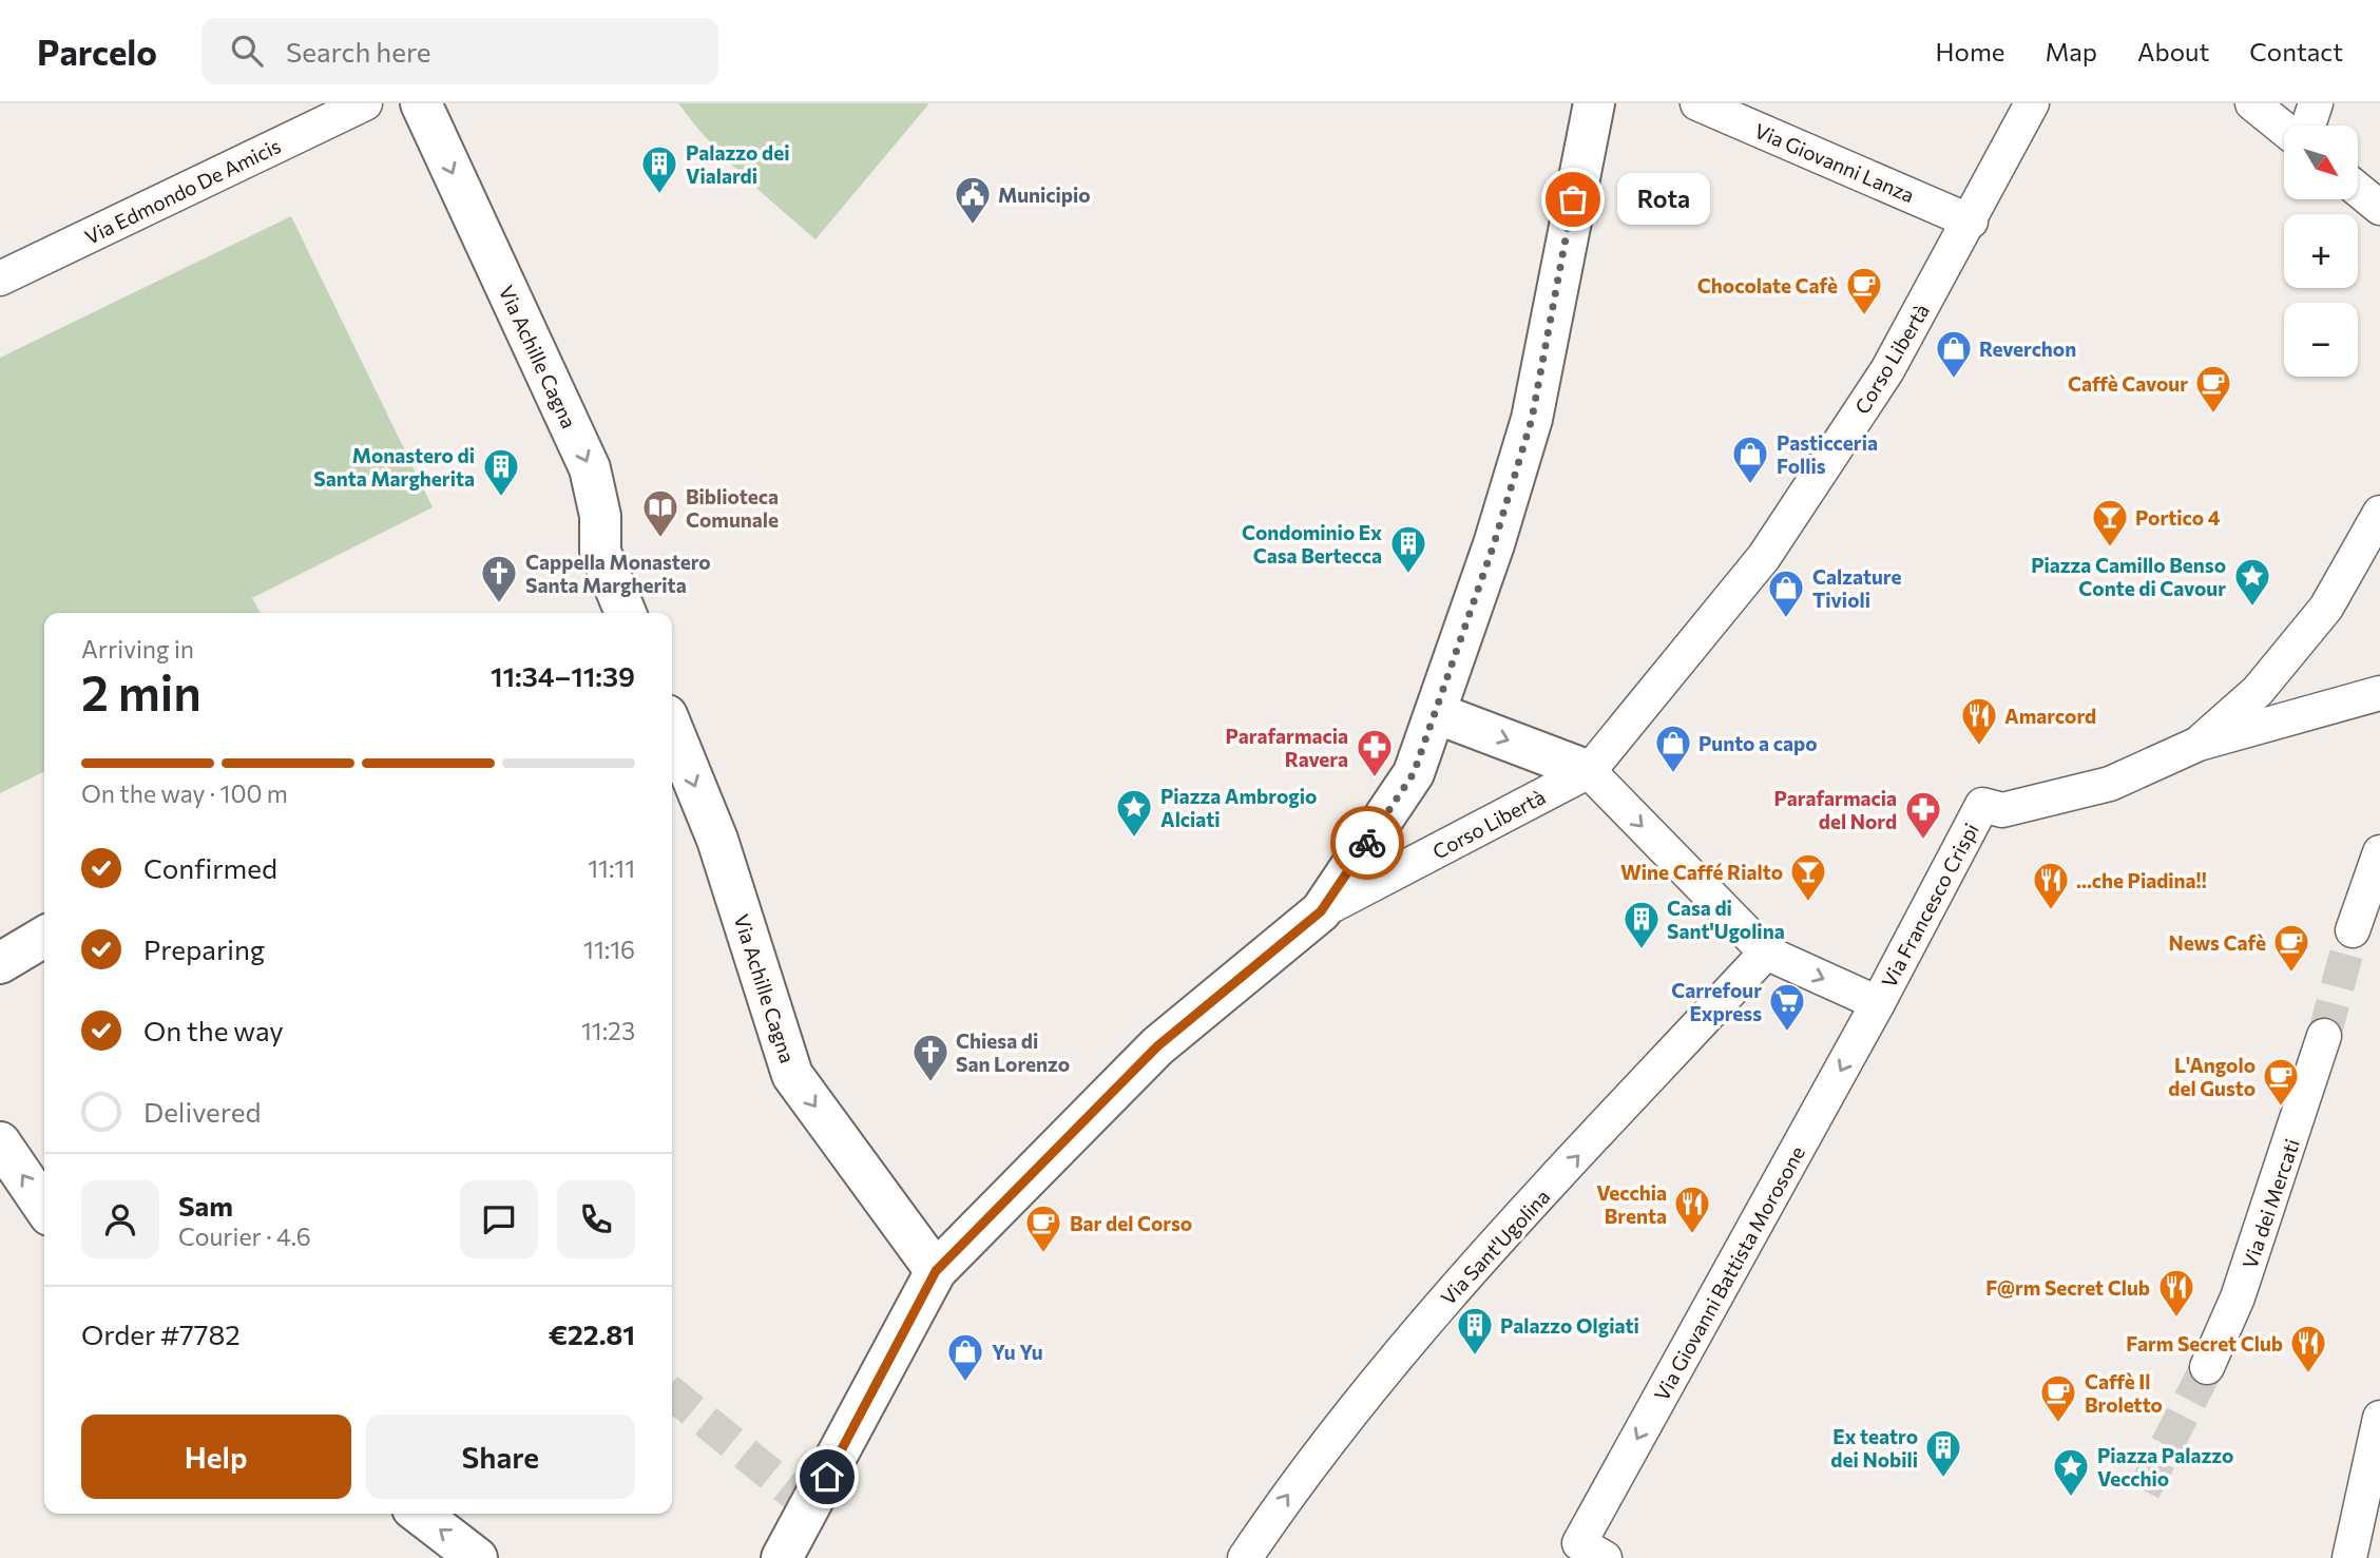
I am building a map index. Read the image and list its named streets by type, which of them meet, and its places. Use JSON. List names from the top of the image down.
{
  "streets": {
    "street": [
      "Via Giovanni Lanza",
      "Via Edmondo De Amicis",
      "Via Achille Cagna",
      "Corso Libertà",
      "Via Francesco Crispi",
      "Via dei Mercati",
      "Via Sant'Ugolina",
      "Via Giovanni Battista Morosone"
    ]
  },
  "crossings": [
    ["Via Giovanni Lanza", "Corso Libertà"],
    ["Via Achille Cagna", "Corso Libertà"],
    ["Corso Libertà", "Via Francesco Crispi"],
    ["Via Francesco Crispi", "Via Sant'Ugolina"],
    ["Via Francesco Crispi", "Via Giovanni Battista Morosone"]
  ],
  "one_way": [
    "Via Achille Cagna",
    "Via Francesco Crispi",
    "Via Sant'Ugolina",
    "Via Giovanni Battista Morosone"
  ],
  "places": {
    "building": [
      "Palazzo dei Vialardi",
      "Monastero di Santa Margherita",
      "Condominio Ex Casa Bertecca",
      "Casa di Sant'Ugolina",
      "Palazzo Olgiati",
      "Ex teatro dei Nobili"
    ],
    "other": ["Rota"],
    "public building": ["Municipio"],
    "cafe": [
      "Chocolate Cafè",
      "Caffè Cavour",
      "News Cafè",
      "L'Angolo del Gusto",
      "Bar del Corso",
      "Caffè Il Broletto"
    ],
    "shop": [
      "Reverchon",
      "Pasticceria Follis",
      "Calzature Tivioli",
      "Punto a capo",
      "Yu Yu"
    ],
    "library": ["Biblioteca Comunale"],
    "bar": ["Portico 4", "Wine Caffé Rialto"],
    "church": ["Cappella Monastero Santa Margherita", "Chiesa di San Lorenzo"],
    "place": ["Piazza Camillo Benso Conte di Cavour", "Piazza Ambrogio Alciati", "Piazza Palazzo Vecchio"],
    "restaurant": [
      "Amarcord",
      "...che Piadina!!",
      "Vecchia Brenta",
      "F@rm Secret Club",
      "Farm Secret Club"
    ],
    "pharmacy": ["Parafarmacia Ravera", "Parafarmacia del Nord"],
    "supermarket": ["Carrefour Express"]
  },
  "north": "bottom right",
  "page": {
    "header": "Parcelo",
    "search": "Search here",
    "nav": [
      "Home",
      "Map",
      "About",
      "Contact"
    ],
    "map_buttons": ["+", "−"],
    "bubble": "Rota",
    "heading": ["2 min", "Arriving in", "11:34–11:39"],
    "panel": [
      "Sam",
      "Courier · 4.6",
      "Order #7782",
      "€22.81"
    ],
    "bar": "On the way · 100 m",
    "list": [
      ["Confirmed", "11:11"],
      ["Preparing", "11:16"],
      ["On the way", "11:23"],
      "Delivered"
    ],
    "buttons": ["Help", "Share"]
  }
}
